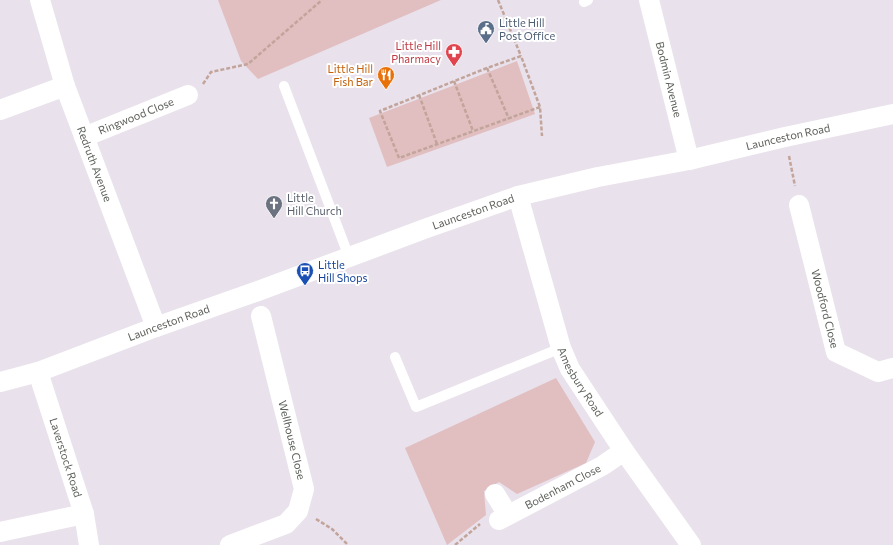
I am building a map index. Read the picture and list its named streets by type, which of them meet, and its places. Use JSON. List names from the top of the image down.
{
  "streets": {
    "street": [
      "Bodmin Avenue",
      "Ringwood Close",
      "Launceston Road",
      "Redruth Avenue",
      "Woodford Close",
      "Amesbury Road",
      "Wellhouse Close",
      "Laverstock Road",
      "Bodenham Close"
    ]
  },
  "crossings": [
    ["Bodmin Avenue", "Launceston Road"],
    ["Ringwood Close", "Redruth Avenue"],
    ["Launceston Road", "Redruth Avenue"],
    ["Launceston Road", "Amesbury Road"],
    ["Launceston Road", "Laverstock Road"],
    ["Amesbury Road", "Bodenham Close"]
  ],
  "places": {
    "public building": ["Little Hill Post Office"],
    "pharmacy": ["Little Hill Pharmacy"],
    "restaurant": ["Little Hill Fish Bar"],
    "church": ["Little Hill Church"],
    "bus stop": ["Little Hill Shops"]
  }
}
